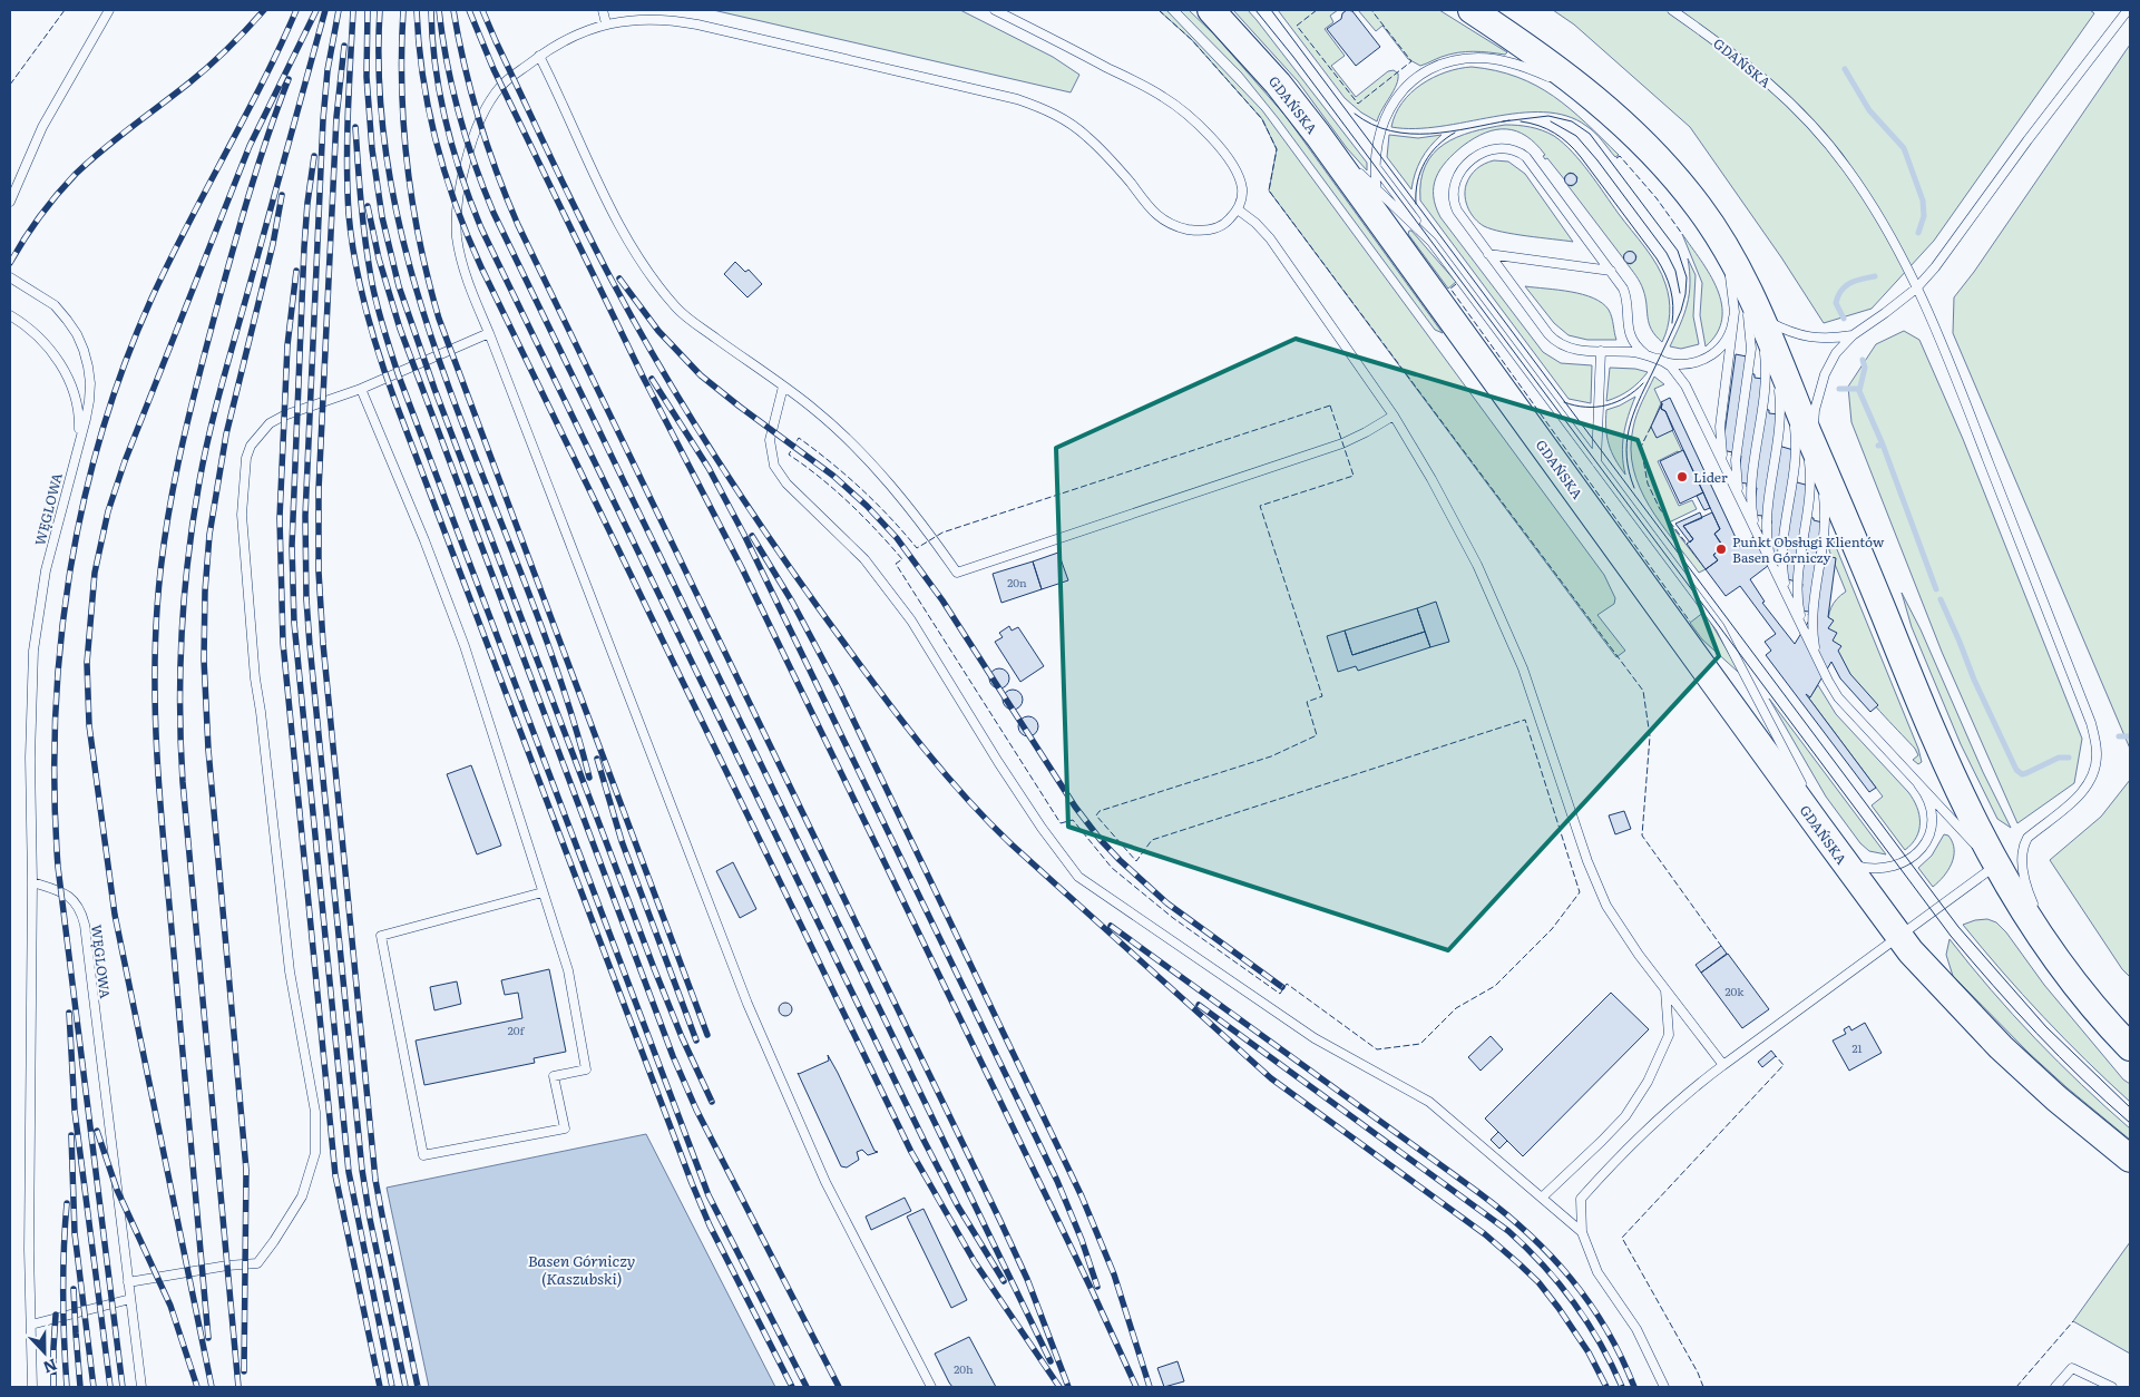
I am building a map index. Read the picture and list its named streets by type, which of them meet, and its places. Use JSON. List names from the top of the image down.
{
  "streets": {
    "main road": ["GDAŃSKA"],
    "lane": ["WĘGLOWA"]
  },
  "water": ["Basen Górniczy (Kaszubski)"],
  "places": ["Lider", "Punkt Obsługi Klientów Basen Górniczy"],
  "house_numbers": [
    "20n",
    "20k",
    "20f",
    "21",
    "20h"
  ],
  "north": "bottom"
}
